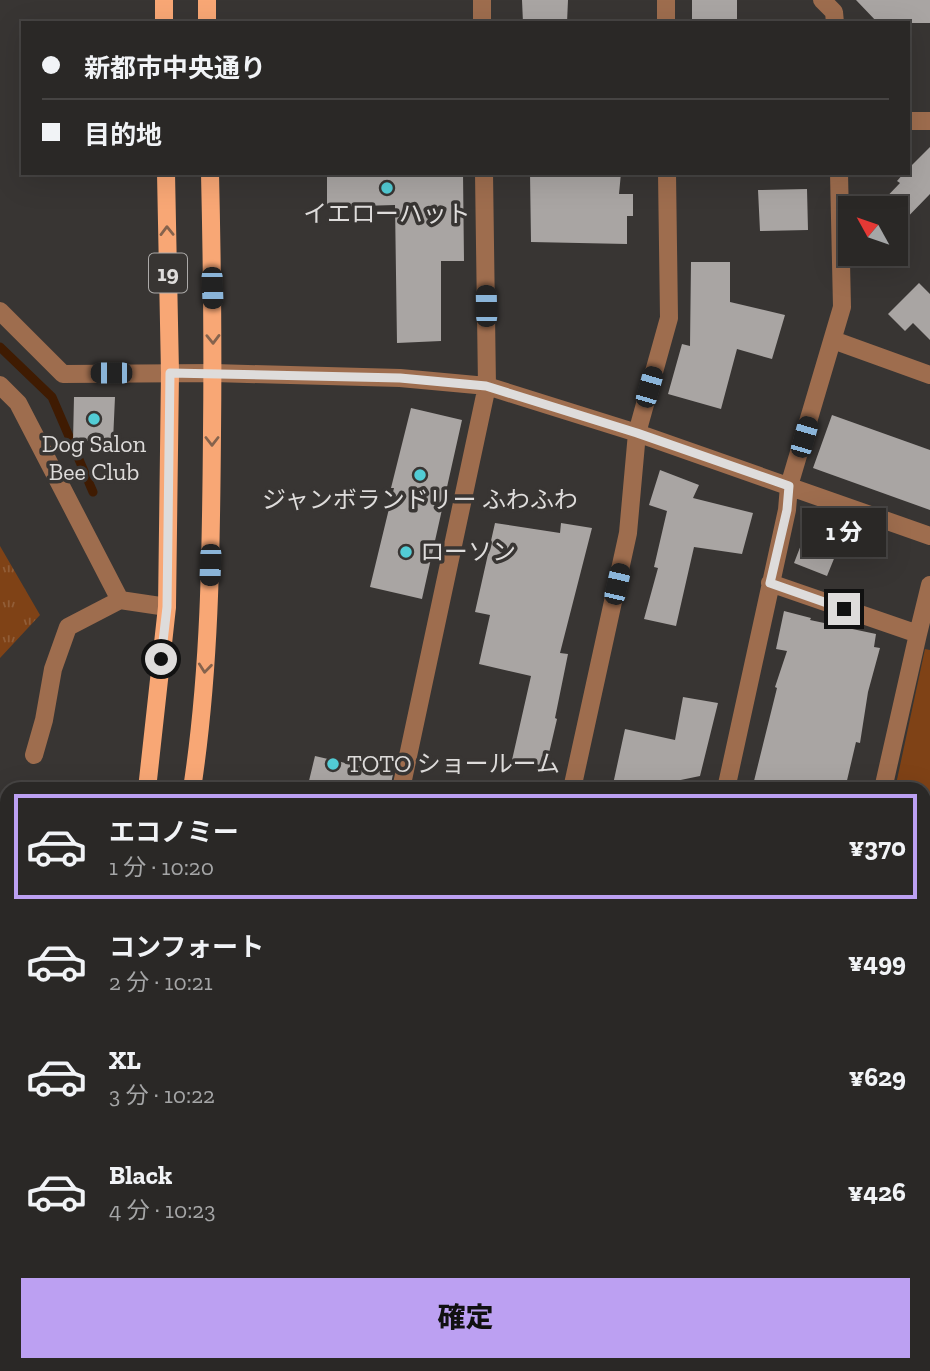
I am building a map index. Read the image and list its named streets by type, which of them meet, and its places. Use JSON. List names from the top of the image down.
{
  "streets": {
    "main road": ["19"]
  },
  "places": [
    "イエローハット",
    "Dog Salon Bee Club",
    "ジャンボランドリー ふわふわ",
    "ローソン",
    "TOTO ショールーム"
  ],
  "north": "top left",
  "page": {
    "banner": ["新都市中央通り", "目的地"],
    "bubble": "1 分",
    "list": [
      {
        "name": "エコノミー",
        "note": "1 分 · 10:20",
        "value": "¥370"
      },
      {
        "name": "コンフォート",
        "note": "2 分 · 10:21",
        "value": "¥499"
      },
      {
        "name": "XL",
        "note": "3 分 · 10:22",
        "value": "¥629"
      },
      {
        "name": "Black",
        "note": "4 分 · 10:23",
        "value": "¥426"
      }
    ],
    "buttons": "確定"
  }
}
